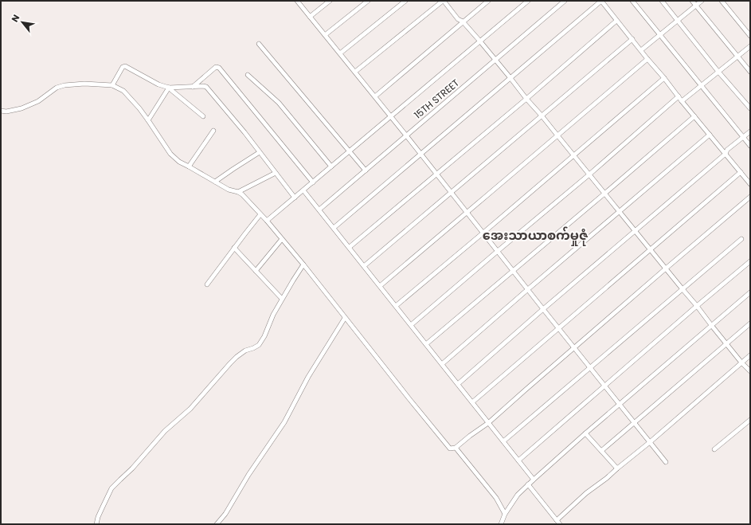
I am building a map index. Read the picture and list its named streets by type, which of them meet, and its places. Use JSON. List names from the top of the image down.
{
  "streets": {
    "street": ["15TH STREET"]
  },
  "districts": ["အေးသာယာစက်မှုဇုံ"],
  "north": "top left"
}
